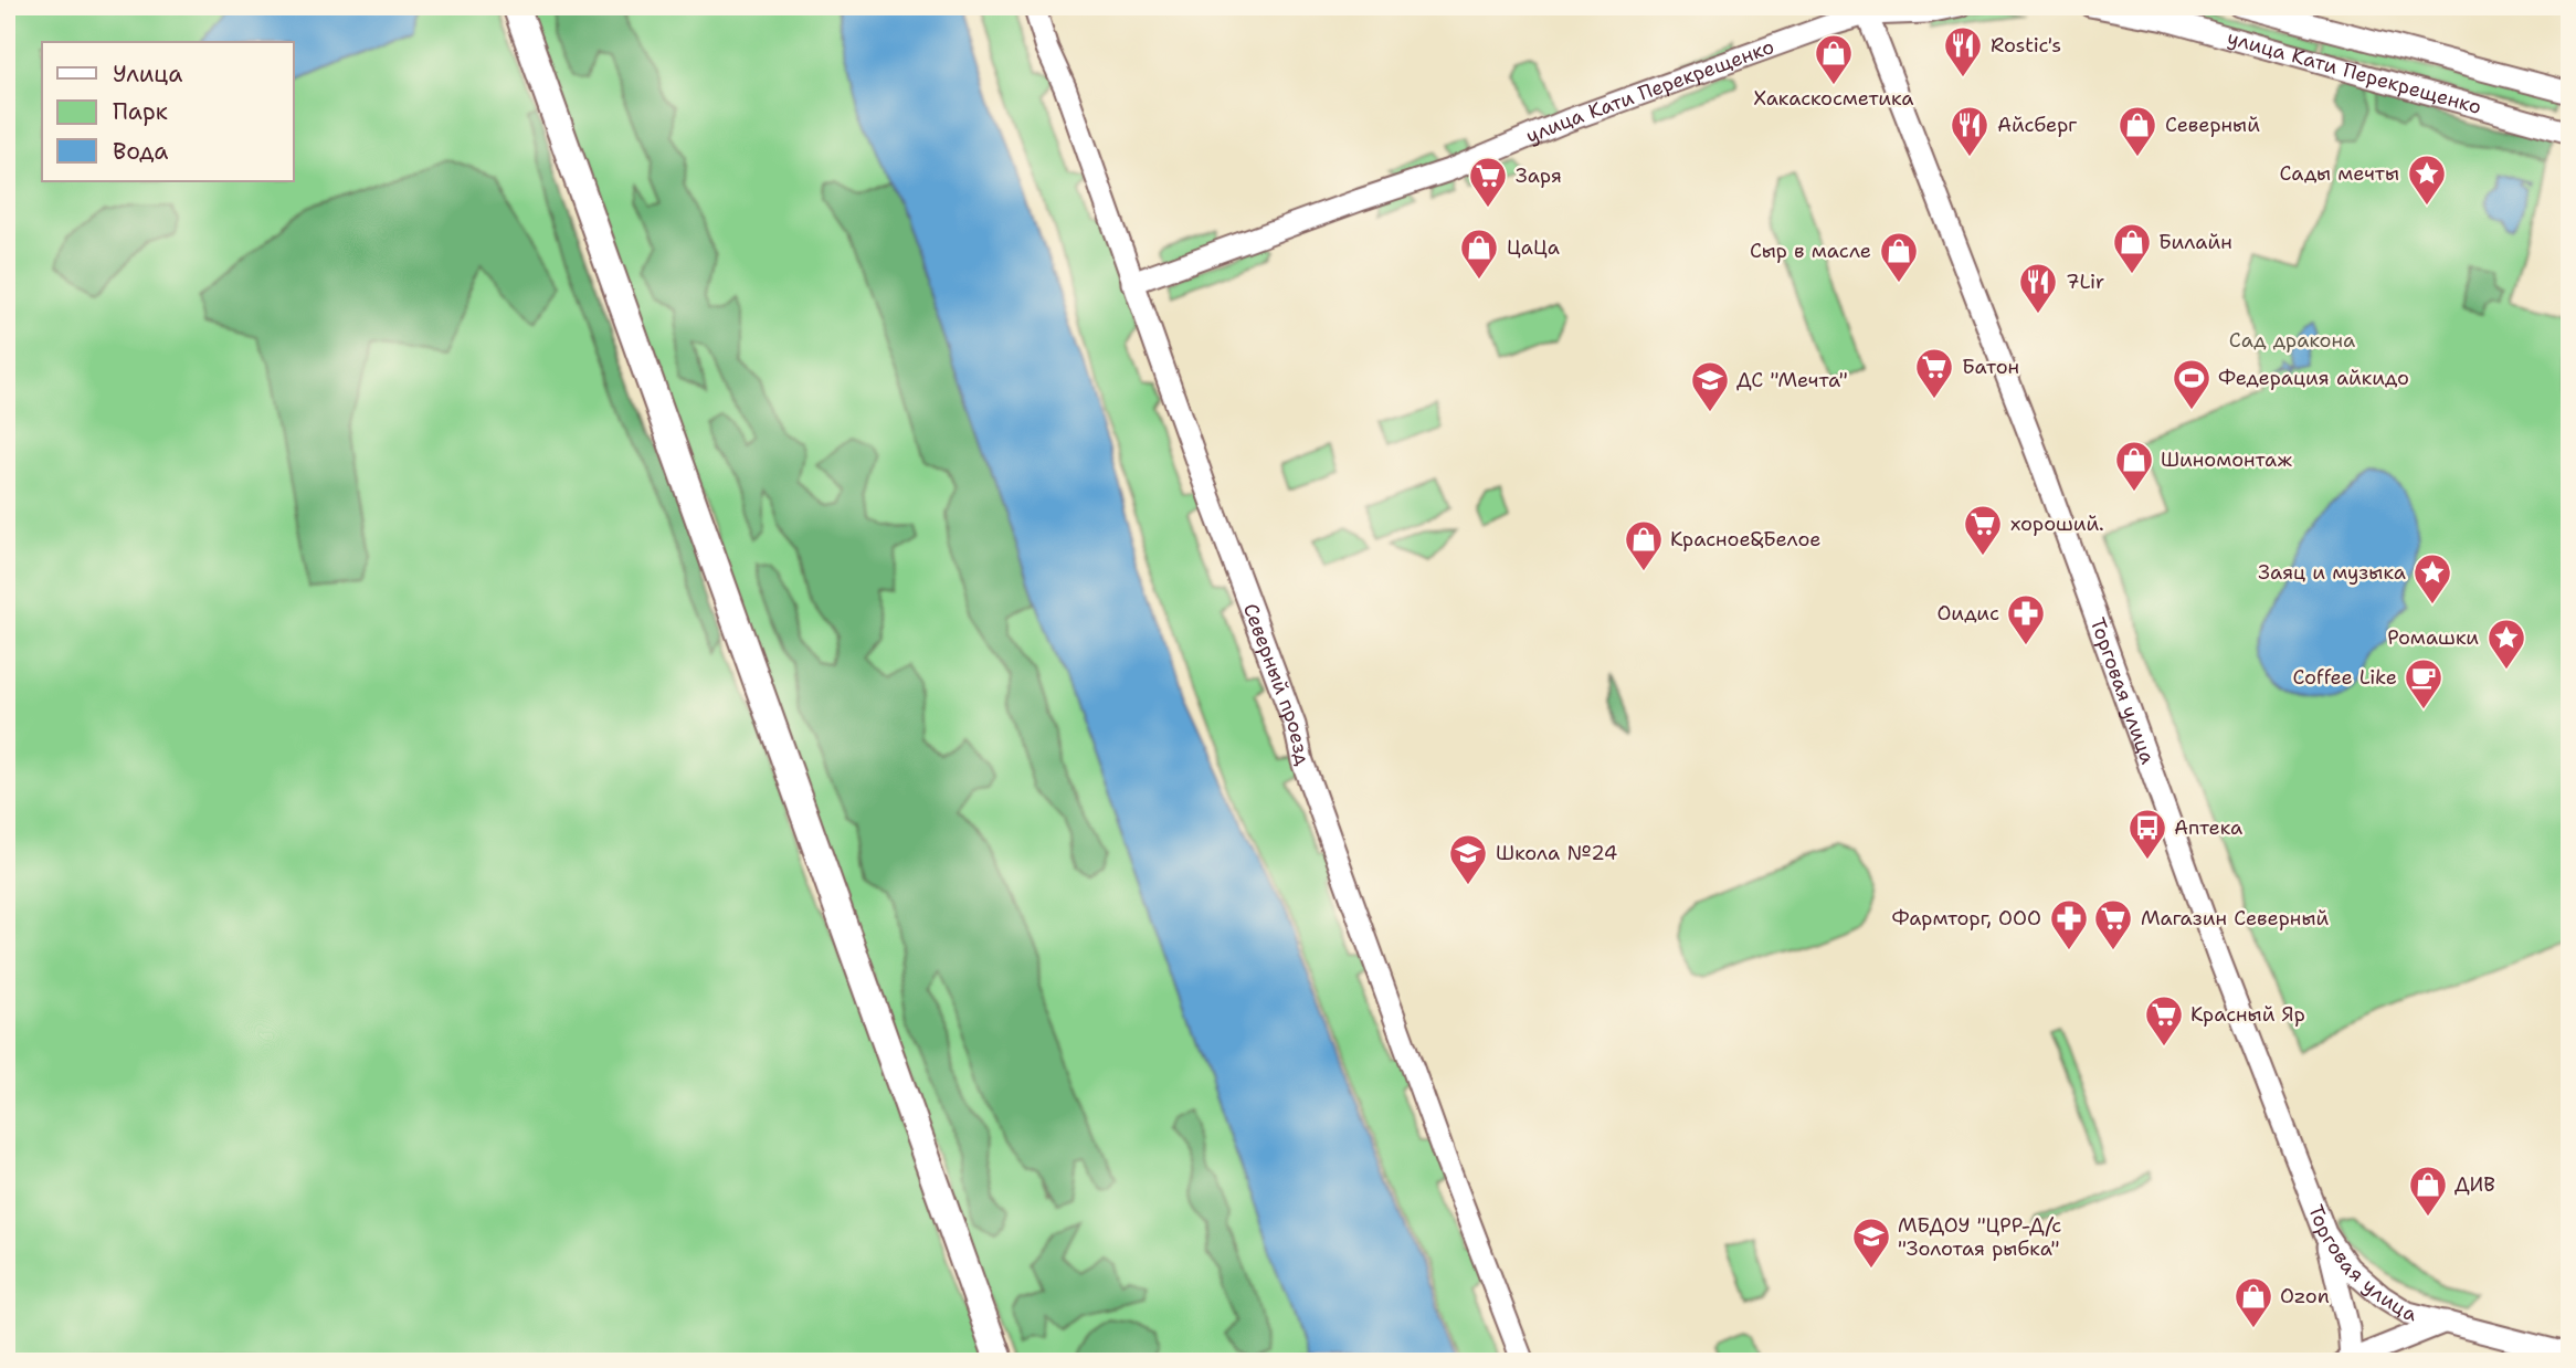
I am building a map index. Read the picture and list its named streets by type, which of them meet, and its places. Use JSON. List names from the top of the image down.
{
  "streets": {
    "street": ["улица Кати Перекрещенко", "Северный проезд", "Торговая улица"]
  },
  "crossings": [
    ["улица Кати Перекрещенко", "Северный проезд"],
    ["улица Кати Перекрещенко", "Торговая улица"]
  ],
  "parks": ["Сад дракона"],
  "places": {
    "restaurant": ["Rostic's", "Айсберг", "7Lir"],
    "shop": [
      "Хакаскосметика",
      "Северный",
      "Билайн",
      "ЦаЦа",
      "Сыр в масле",
      "Шиномонтаж",
      "Красное&Белое",
      "ДИВ",
      "Ozon"
    ],
    "place": ["Сады мечты", "Заяц и музыка", "Ромашки"],
    "supermarket": [
      "Заря",
      "Батон",
      "хороший.",
      "Магазин Северный",
      "Красный Яр"
    ],
    "sports": ["Федерация айкидо"],
    "school or university": ["ДС \"Мечта\"", "Школа №24", "МБДОУ \"ЦРР-Д/с \"Золотая рыбка\""],
    "pharmacy": ["Оидис", "Фармторг, ООО"],
    "cafe": ["Coffee Like"],
    "bus stop": ["Аптека"]
  },
  "legend": ["Улица", "Парк", "Вода"]
}
